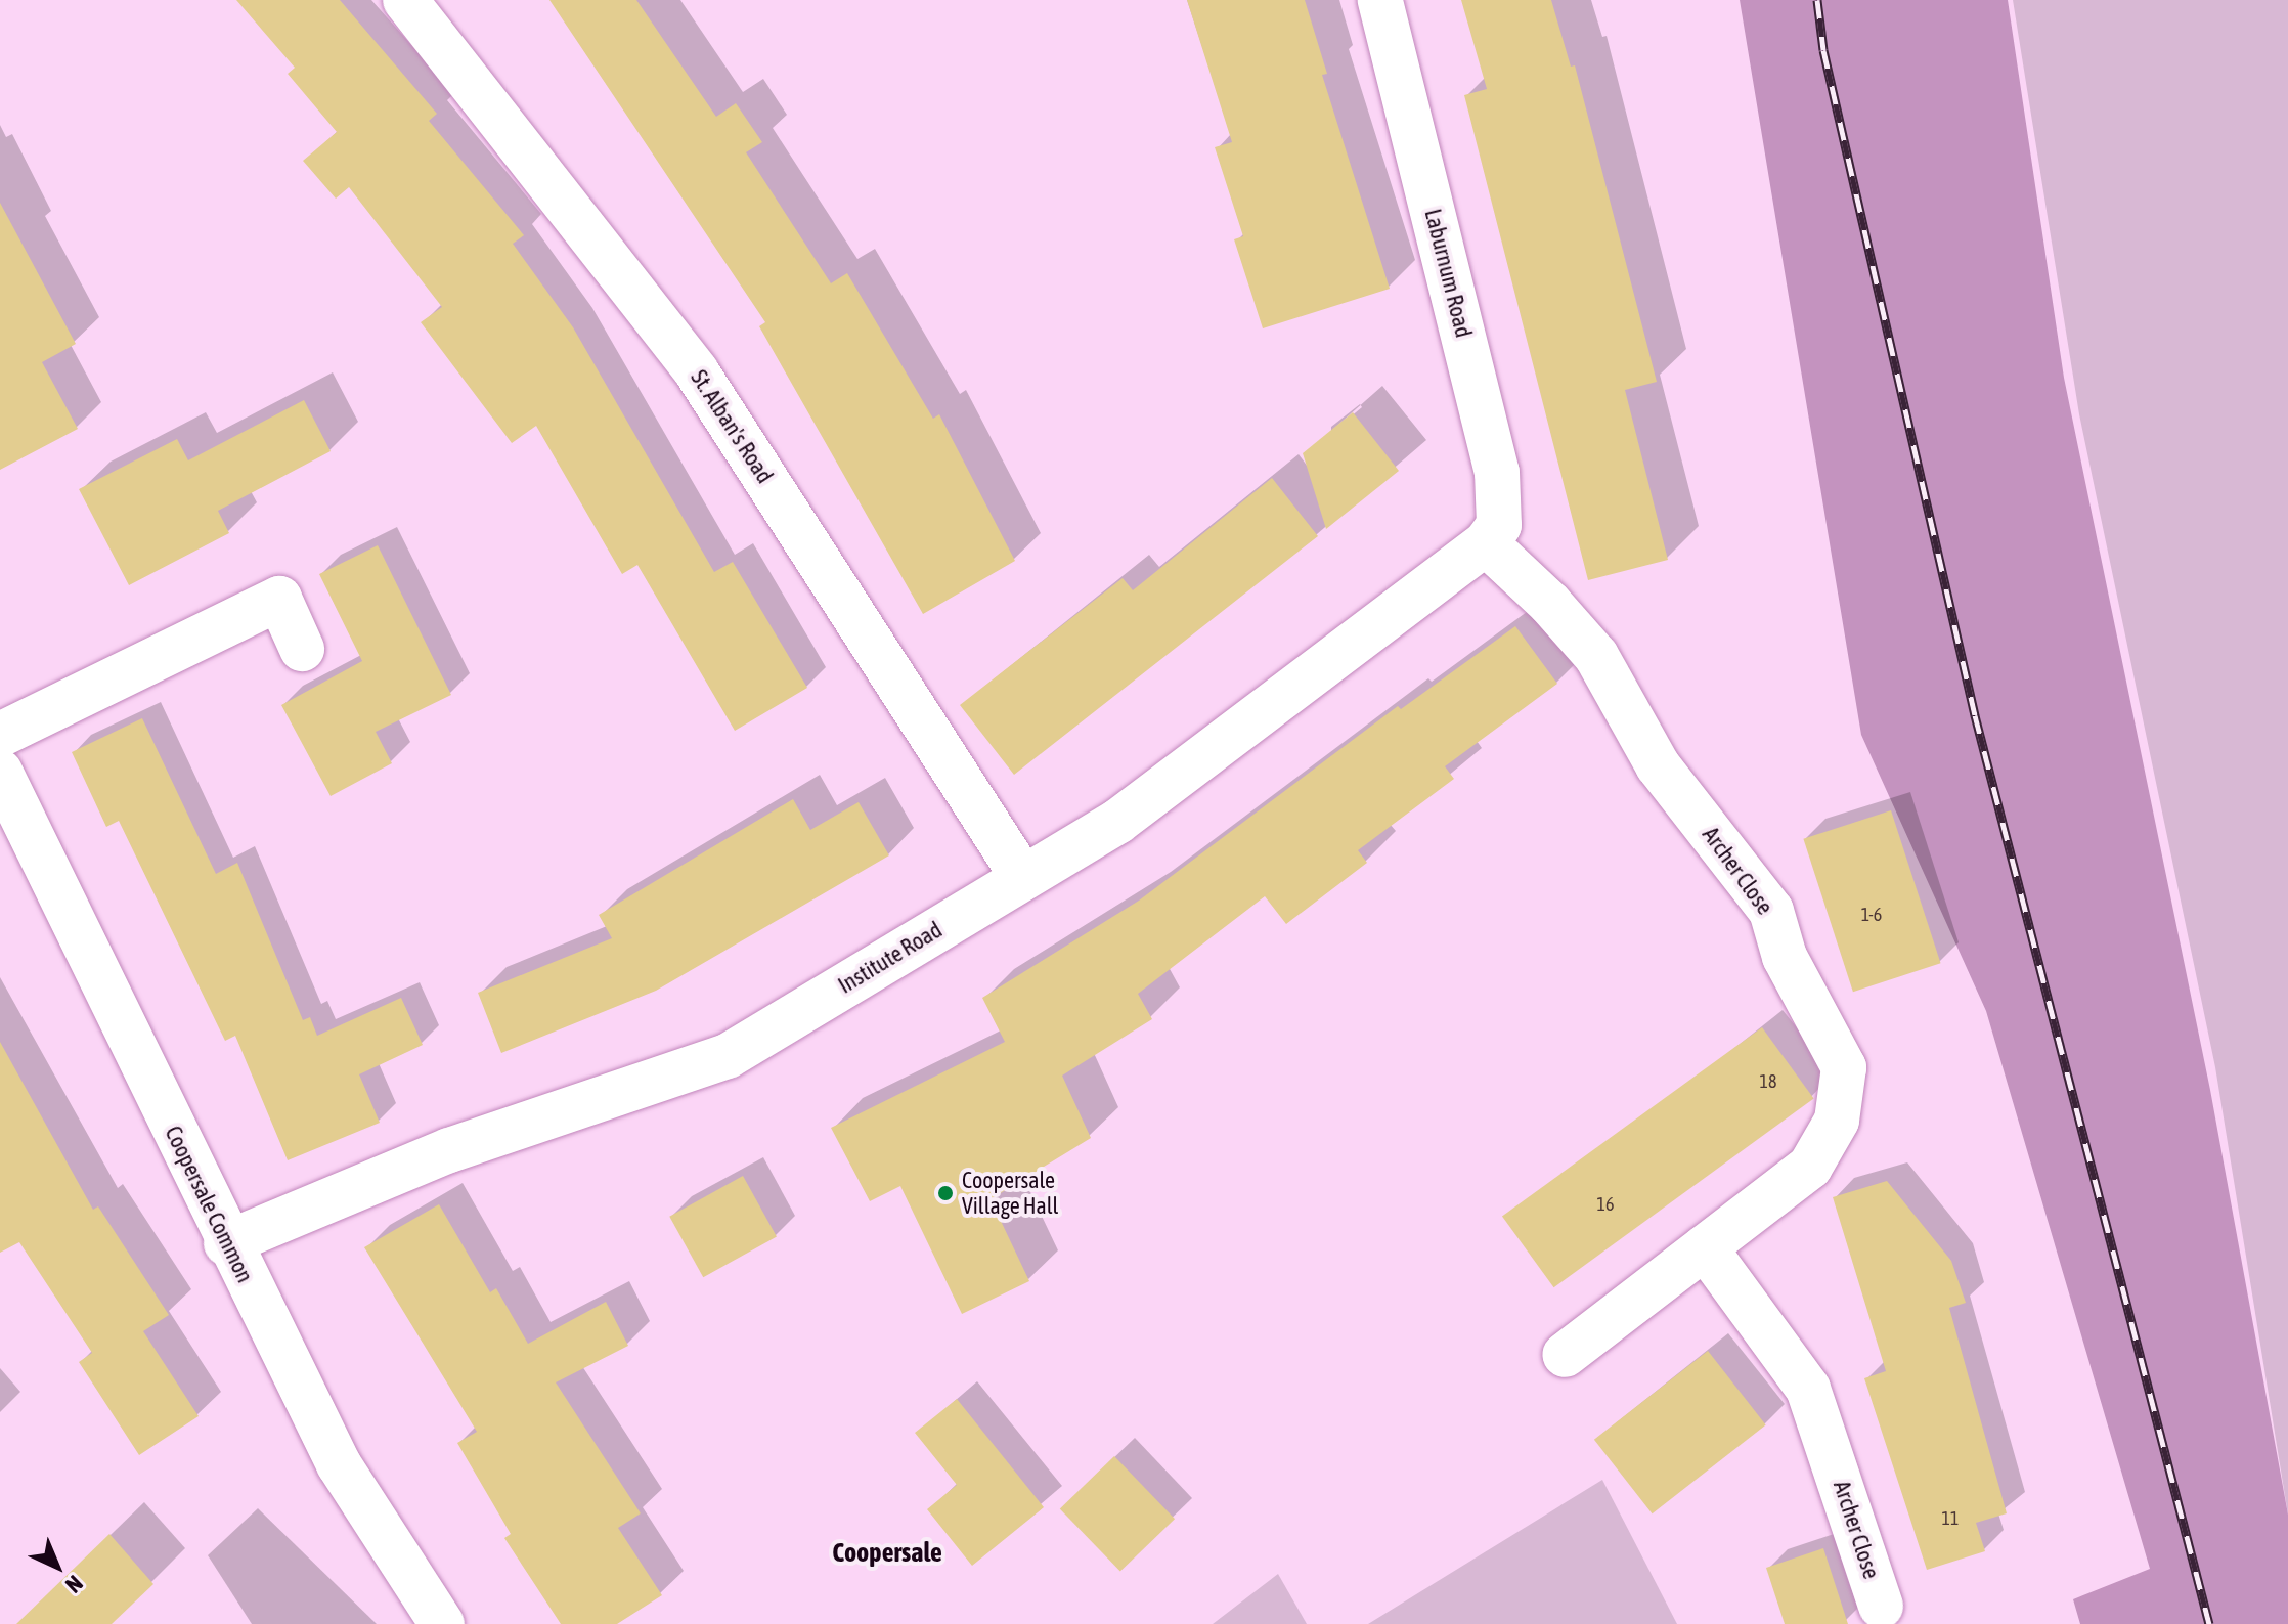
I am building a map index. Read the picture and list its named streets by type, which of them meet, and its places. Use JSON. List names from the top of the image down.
{
  "streets": {
    "street": [
      "Laburnum Road",
      "St. Alban's Road",
      "Archer Close",
      "Institute Road",
      "Coopersale Common"
    ]
  },
  "crossings": [
    ["Laburnum Road", "Archer Close"],
    ["Laburnum Road", "Institute Road"],
    ["St. Alban's Road", "Institute Road"],
    ["Archer Close", "Institute Road"],
    ["Institute Road", "Coopersale Common"]
  ],
  "districts": ["Coopersale"],
  "places": ["Coopersale Village Hall"],
  "house_numbers": [
    "1-6",
    "18",
    "16",
    "11"
  ],
  "north": "bottom right"
}
